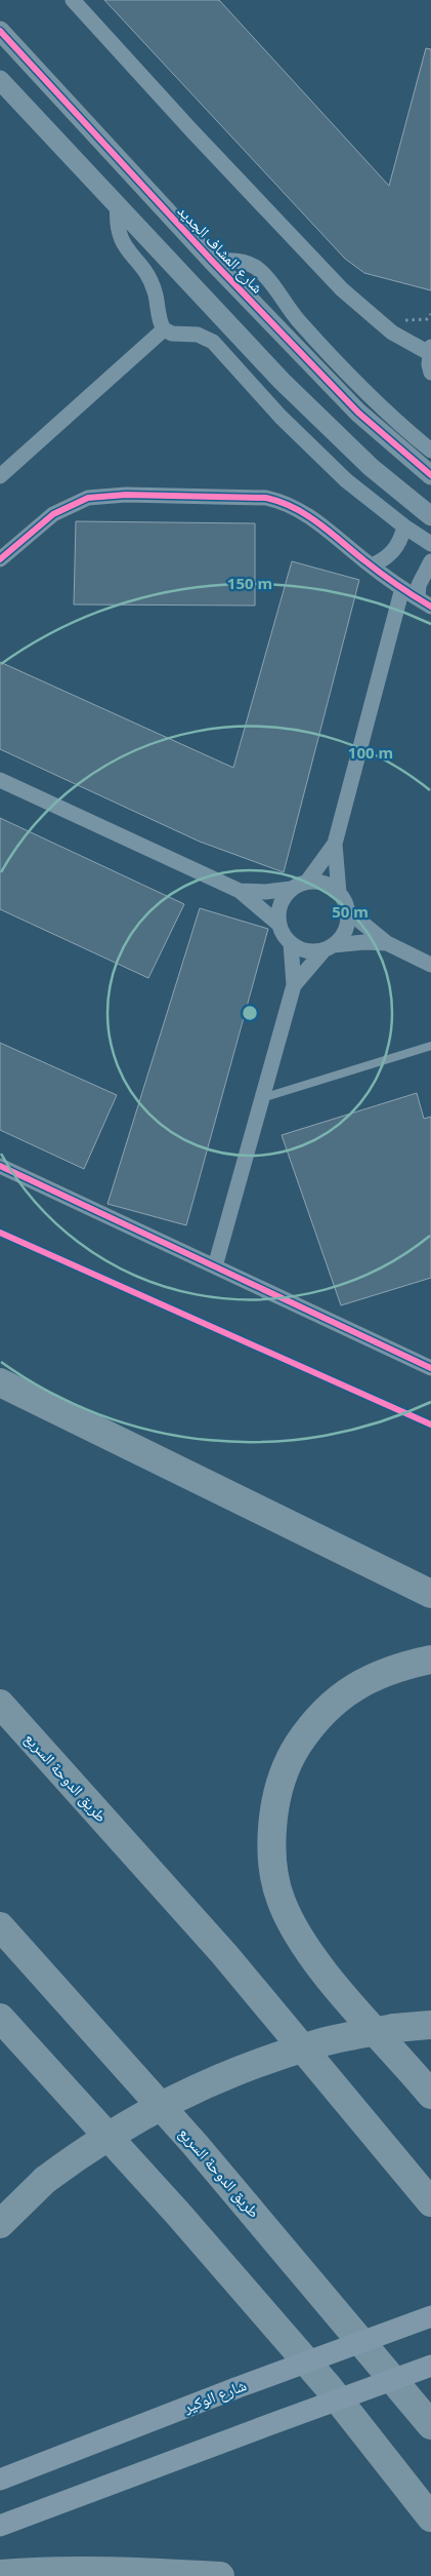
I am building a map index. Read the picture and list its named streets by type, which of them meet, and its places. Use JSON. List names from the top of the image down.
{
  "streets": {
    "highway": ["طريق الدوحة السريع"],
    "main road": ["شارع الوكير"],
    "street": ["شارع المشاف الجديد"]
  },
  "rings": ["150 m", "100 m", "50 m"]
}
